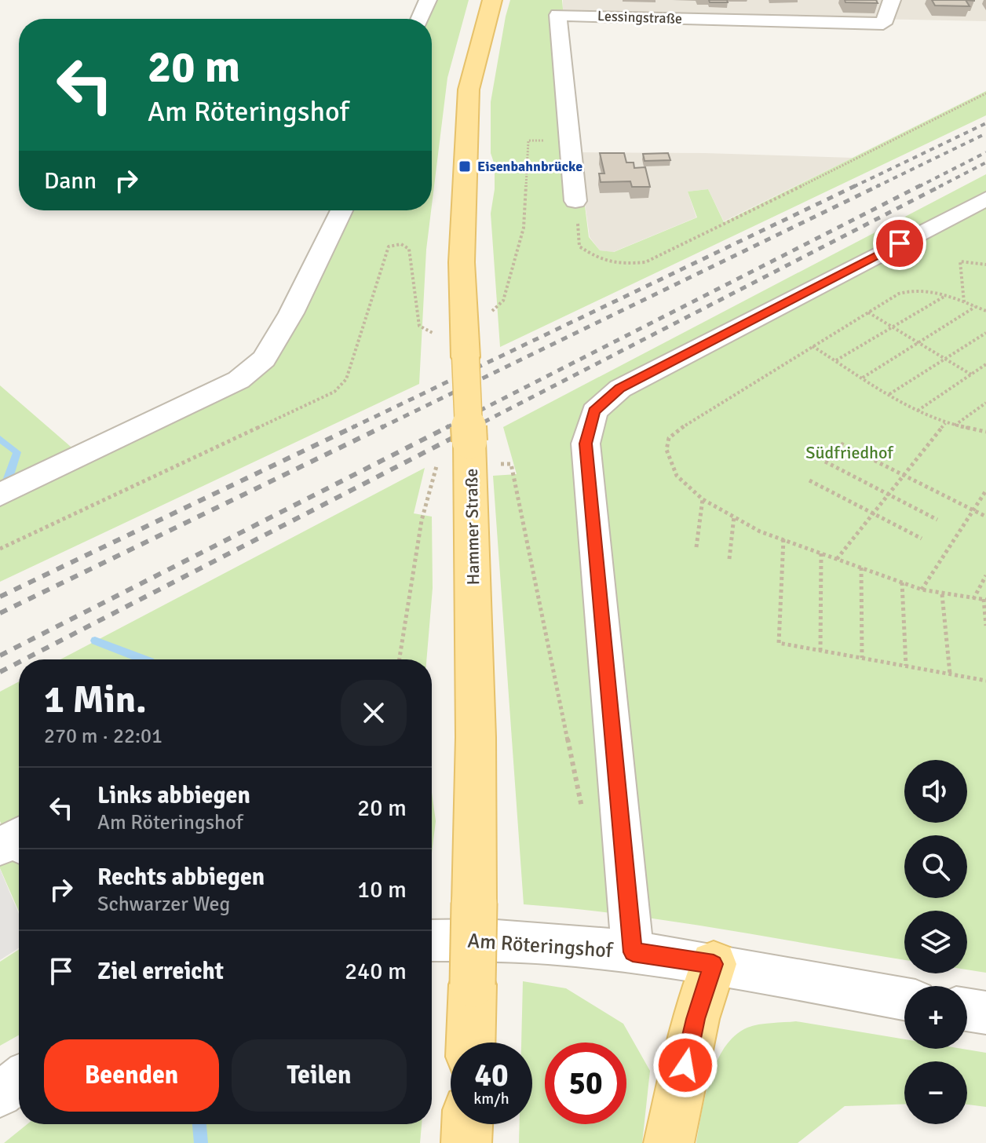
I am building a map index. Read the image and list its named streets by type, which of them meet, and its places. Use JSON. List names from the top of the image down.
{
  "streets": {
    "main road": ["Hammer Straße"],
    "street": ["Lessingstraße", "Am Röteringshof"]
  },
  "parks": ["Südfriedhof"],
  "places": {
    "transit": ["Eisenbahnbrücke"]
  },
  "page": {
    "turn": ["20 m", "Am Röteringshof"],
    "then": "Dann",
    "heading": ["1 Min.", "270 m · 22:01"],
    "map_buttons": ["+", "−"],
    "list": [
      {
        "name": "Links abbiegen",
        "note": "Am Röteringshof",
        "value": "20 m"
      },
      {
        "name": "Rechts abbiegen",
        "note": "Schwarzer Weg",
        "value": "10 m"
      },
      {
        "name": "Ziel erreicht",
        "value": "240 m"
      }
    ],
    "buttons": ["Beenden", "Teilen"],
    "speed": "40 km/h",
    "limit": "50"
  }
}
